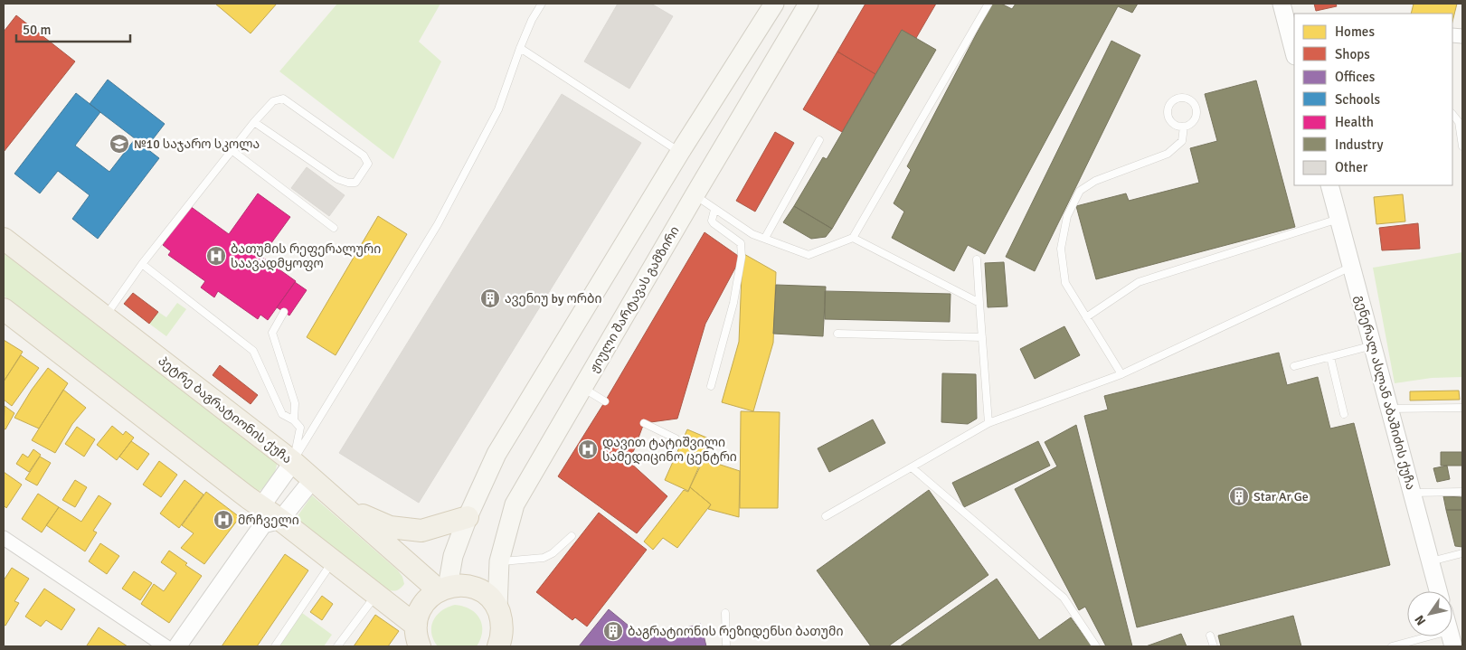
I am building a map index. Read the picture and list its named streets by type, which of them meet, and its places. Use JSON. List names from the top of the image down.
{
  "streets": {
    "main road": ["ჟიული შარტავას გამზირი", "პეტრე ბაგრატიონის ქუჩა"],
    "street": ["გენერალ ასლან აბაშიძის ქუჩა"]
  },
  "places": {
    "school or university": ["№10 საჯარო სკოლა"],
    "hospital": ["ბათუმის რეფერალური საავადმყოფო", "დავით ტატიშვილი სამედიცინო ცენტრი", "მრჩველი"],
    "building": ["ავენიუ by ორბი", "Star Ar Ge", "ბაგრატიონის რეზიდენსი ბათუმი"]
  },
  "legend": [
    "Homes",
    "Shops",
    "Offices",
    "Schools",
    "Health",
    "Industry",
    "Other"
  ],
  "scale_bar": "50 m",
  "north": "bottom left"
}
